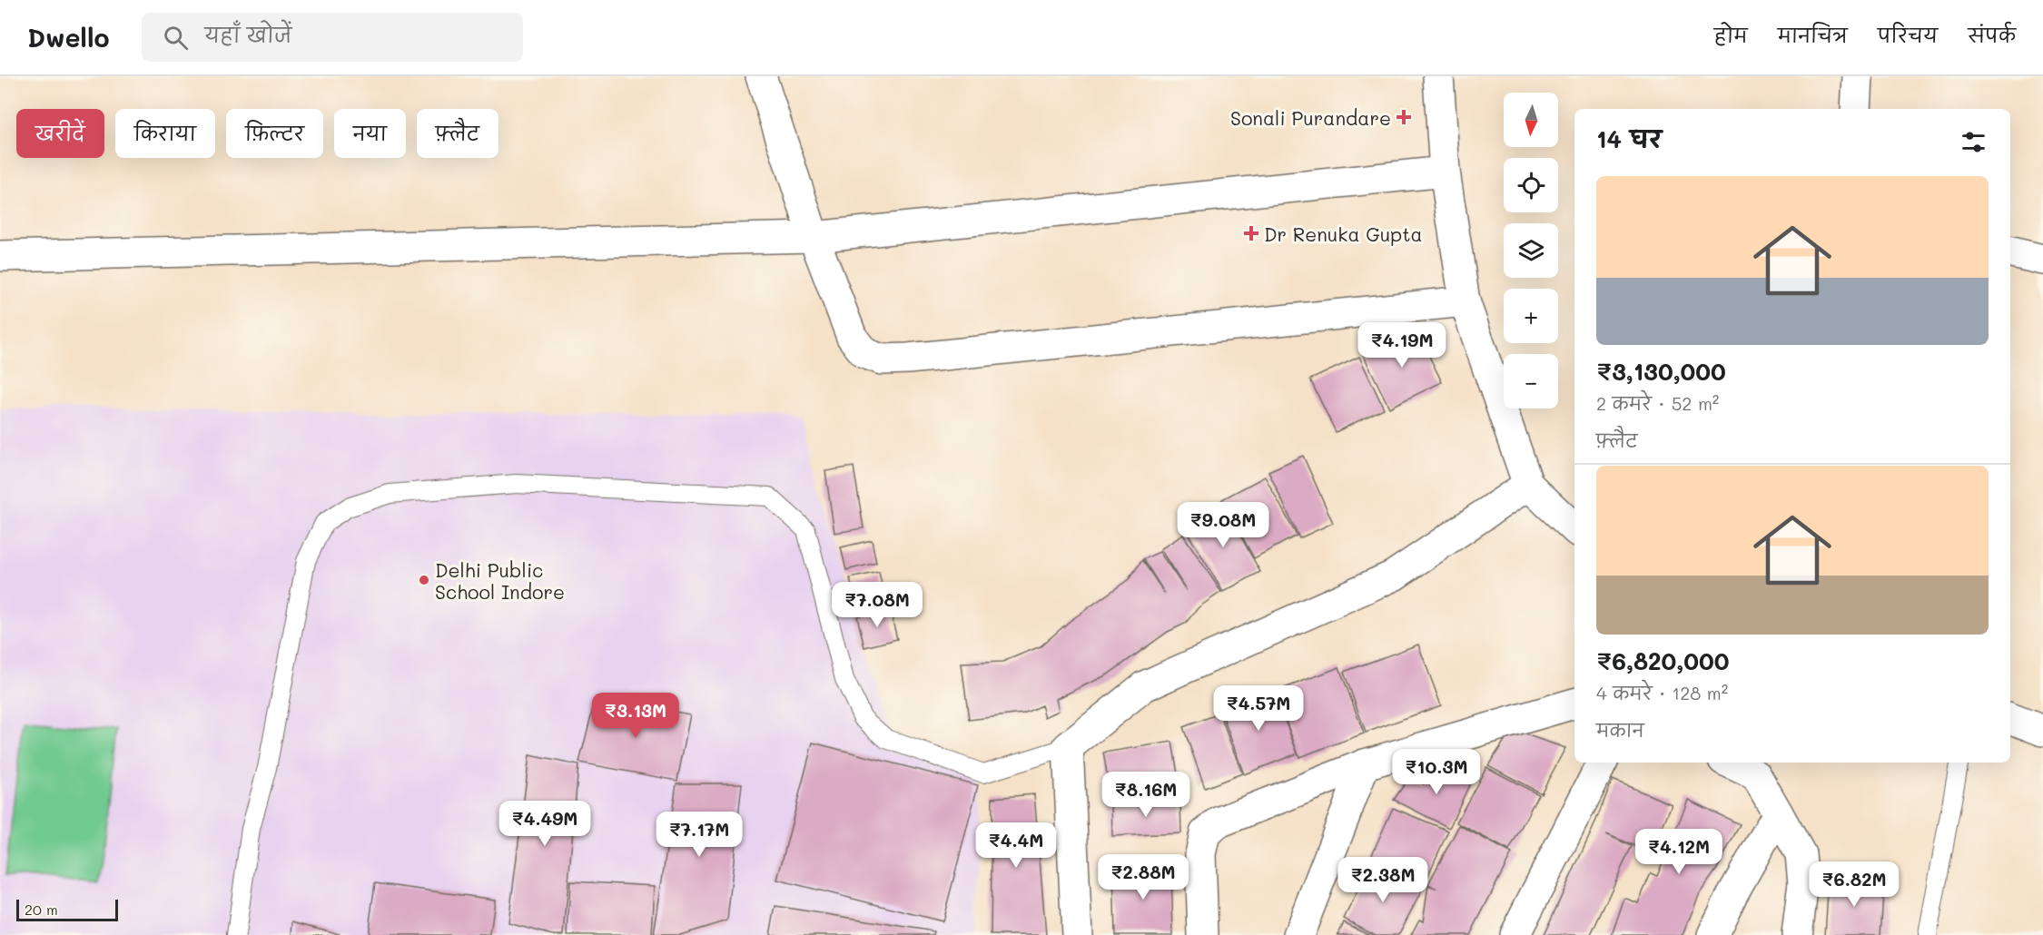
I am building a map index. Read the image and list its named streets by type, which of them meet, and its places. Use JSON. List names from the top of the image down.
{
  "places": {
    "health": ["Sonali Purandare", "Dr Renuka Gupta"],
    "other": ["Delhi Public School Indore"]
  },
  "scale_bar": "20 m",
  "north": "bottom",
  "page": {
    "header": "Dwello",
    "search": "यहाँ खोजें",
    "nav": [
      "होम",
      "मानचित्र",
      "परिचय",
      "संपर्क"
    ],
    "map_buttons": ["+", "−"],
    "chip": [
      "खरीदें",
      "किराया",
      "फ़िल्टर",
      "नया",
      "फ़्लैट"
    ],
    "heading": "14 घर",
    "list": [
      {
        "name": "₹3,130,000",
        "note": "2 कमरे · 52 m² · फ़्लैट"
      },
      {
        "name": "₹6,820,000",
        "note": "4 कमरे · 128 m² · मकान"
      }
    ],
    "price": [
      "₹4.19M",
      "₹9.08M",
      "₹7.08M",
      "₹4.57M",
      "₹3.13M",
      "₹10.3M",
      "₹8.16M",
      "₹4.49M",
      "₹7.17M",
      "₹4.4M",
      "₹4.12M",
      "₹2.88M",
      "₹2.38M",
      "₹6.82M"
    ],
    "scale": "20 m"
  }
}
